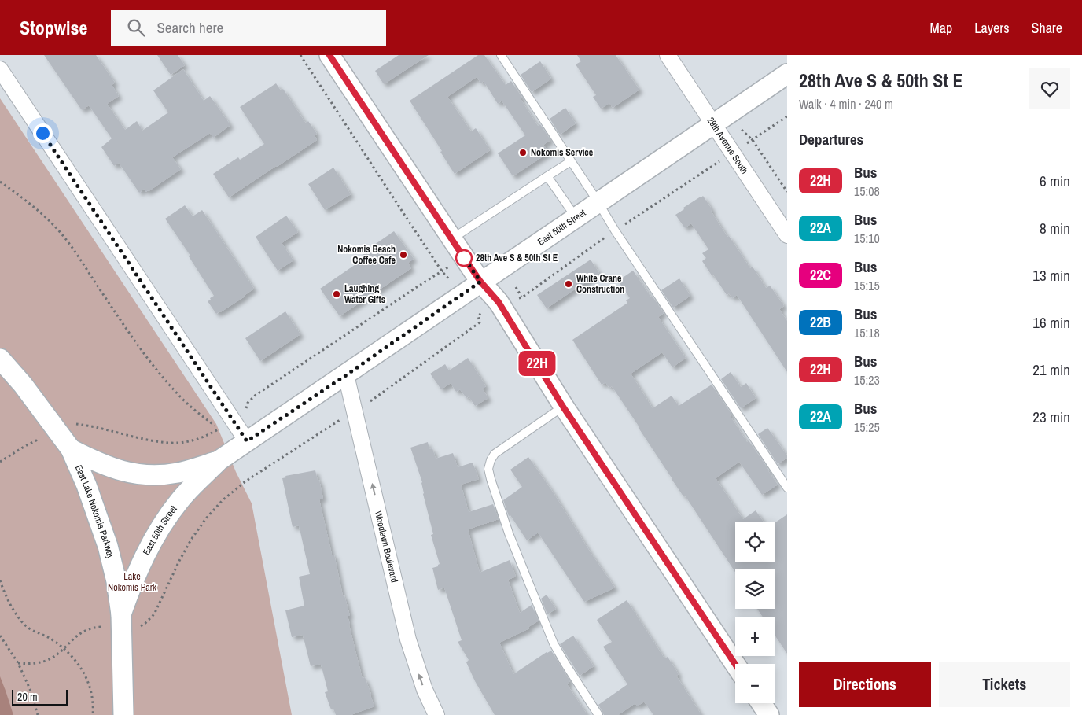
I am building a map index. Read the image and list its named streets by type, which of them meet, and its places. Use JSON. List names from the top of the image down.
{
  "streets": {
    "street": [
      "29th Avenue South",
      "East 50th Street",
      "East Lake Nokomis Parkway",
      "Woodlawn Boulevard"
    ]
  },
  "crossings": [
    ["29th Avenue South", "East 50th Street"],
    ["East 50th Street", "East Lake Nokomis Parkway"],
    ["East 50th Street", "Woodlawn Boulevard"]
  ],
  "one_way": ["Woodlawn Boulevard"],
  "parks": ["Lake Nokomis Park"],
  "places": [
    "Nokomis Service",
    "Nokomis Beach Coffee Cafe",
    "28th Ave S & 50th St E",
    "White Crane Construction",
    "Laughing Water Gifts"
  ],
  "lines": ["bus line 22H"],
  "scale_bar": "20 m",
  "page": {
    "header": "Stopwise",
    "search": "Search here",
    "nav": ["Map", "Layers", "Share"],
    "on_map": "22H",
    "heading": [
      ["28th Ave S & 50th St E", "Walk · 4 min · 240 m"],
      "Departures"
    ],
    "list": [
      {
        "mark": "22H",
        "name": "Bus",
        "note": "15:08",
        "value": "6 min"
      },
      {
        "mark": "22A",
        "name": "Bus",
        "note": "15:10",
        "value": "8 min"
      },
      {
        "mark": "22C",
        "name": "Bus",
        "note": "15:15",
        "value": "13 min"
      },
      {
        "mark": "22B",
        "name": "Bus",
        "note": "15:18",
        "value": "16 min"
      },
      {
        "mark": "22H",
        "name": "Bus",
        "note": "15:23",
        "value": "21 min"
      },
      {
        "mark": "22A",
        "name": "Bus",
        "note": "15:25",
        "value": "23 min"
      }
    ],
    "map_buttons": ["+", "−"],
    "buttons": ["Directions", "Tickets"],
    "scale": "20 m"
  }
}
